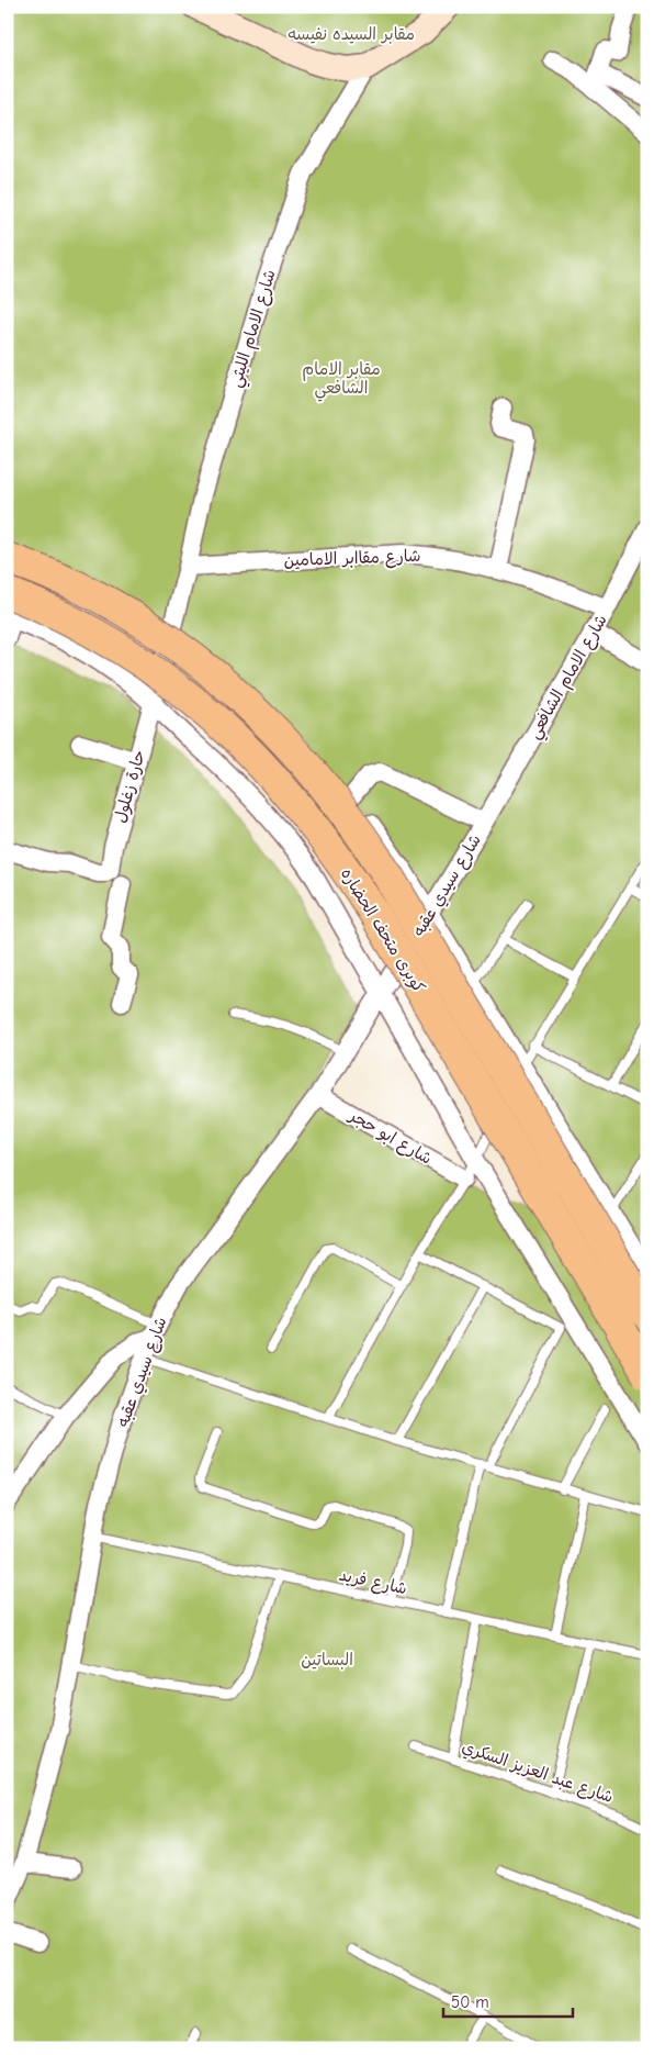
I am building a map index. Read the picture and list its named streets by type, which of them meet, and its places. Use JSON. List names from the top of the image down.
{
  "streets": {
    "highway": ["كوبرى متحف الحضاره"],
    "street": [
      "شارع الامام الليثي",
      "شارع مقاابر الامامين",
      "شارع الامام الشافعي",
      "حارة زغلول",
      "شارع سيدي عقبه",
      "شارع ابو حجر"
    ],
    "lane": ["شارع فريد", "شارع عبد العزيز السكري"]
  },
  "crossings": [
    ["شارع الامام الليثي", "شارع مقاابر الامامين"],
    ["شارع الامام الليثي", "حارة زغلول"],
    ["شارع مقاابر الامامين", "شارع الامام الشافعي"],
    ["شارع الامام الشافعي", "شارع سيدي عقبه"],
    ["شارع سيدي عقبه", "شارع ابو حجر"],
    ["شارع سيدي عقبه", "شارع فريد"]
  ],
  "parks": ["مقابر السيده نفيسه", "مقابر الامام الشافعي", "البساتين"],
  "scale_bar": "50 m"
}
